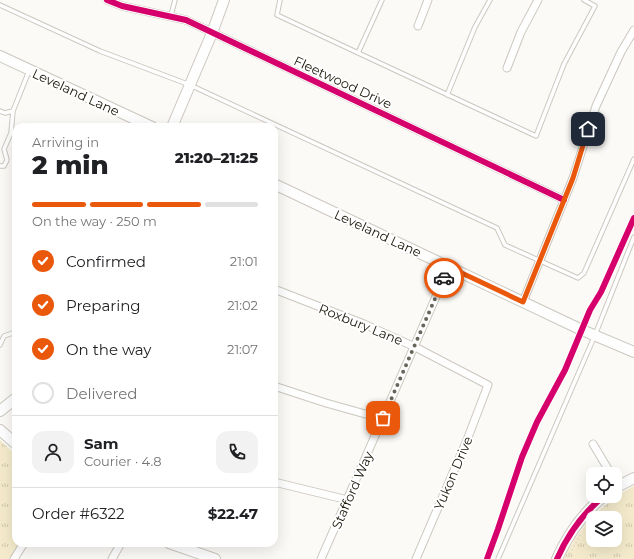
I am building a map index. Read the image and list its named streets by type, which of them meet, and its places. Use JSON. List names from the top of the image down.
{
  "streets": {
    "street": [
      "Fleetwood Drive",
      "Leveland Lane",
      "Roxbury Lane",
      "Yukon Drive",
      "Stafford Way"
    ]
  },
  "crossings": [
    ["Leveland Lane", "Stafford Way"],
    ["Roxbury Lane", "Yukon Drive"],
    ["Roxbury Lane", "Stafford Way"]
  ],
  "page": {
    "heading": ["2 min", "Arriving in", "21:20–21:25"],
    "panel": [
      "Sam",
      "Courier · 4.8",
      "Order #6322",
      "$22.47"
    ],
    "bar": "On the way · 250 m",
    "list": [
      ["Confirmed", "21:01"],
      ["Preparing", "21:02"],
      ["On the way", "21:07"],
      "Delivered"
    ]
  }
}
